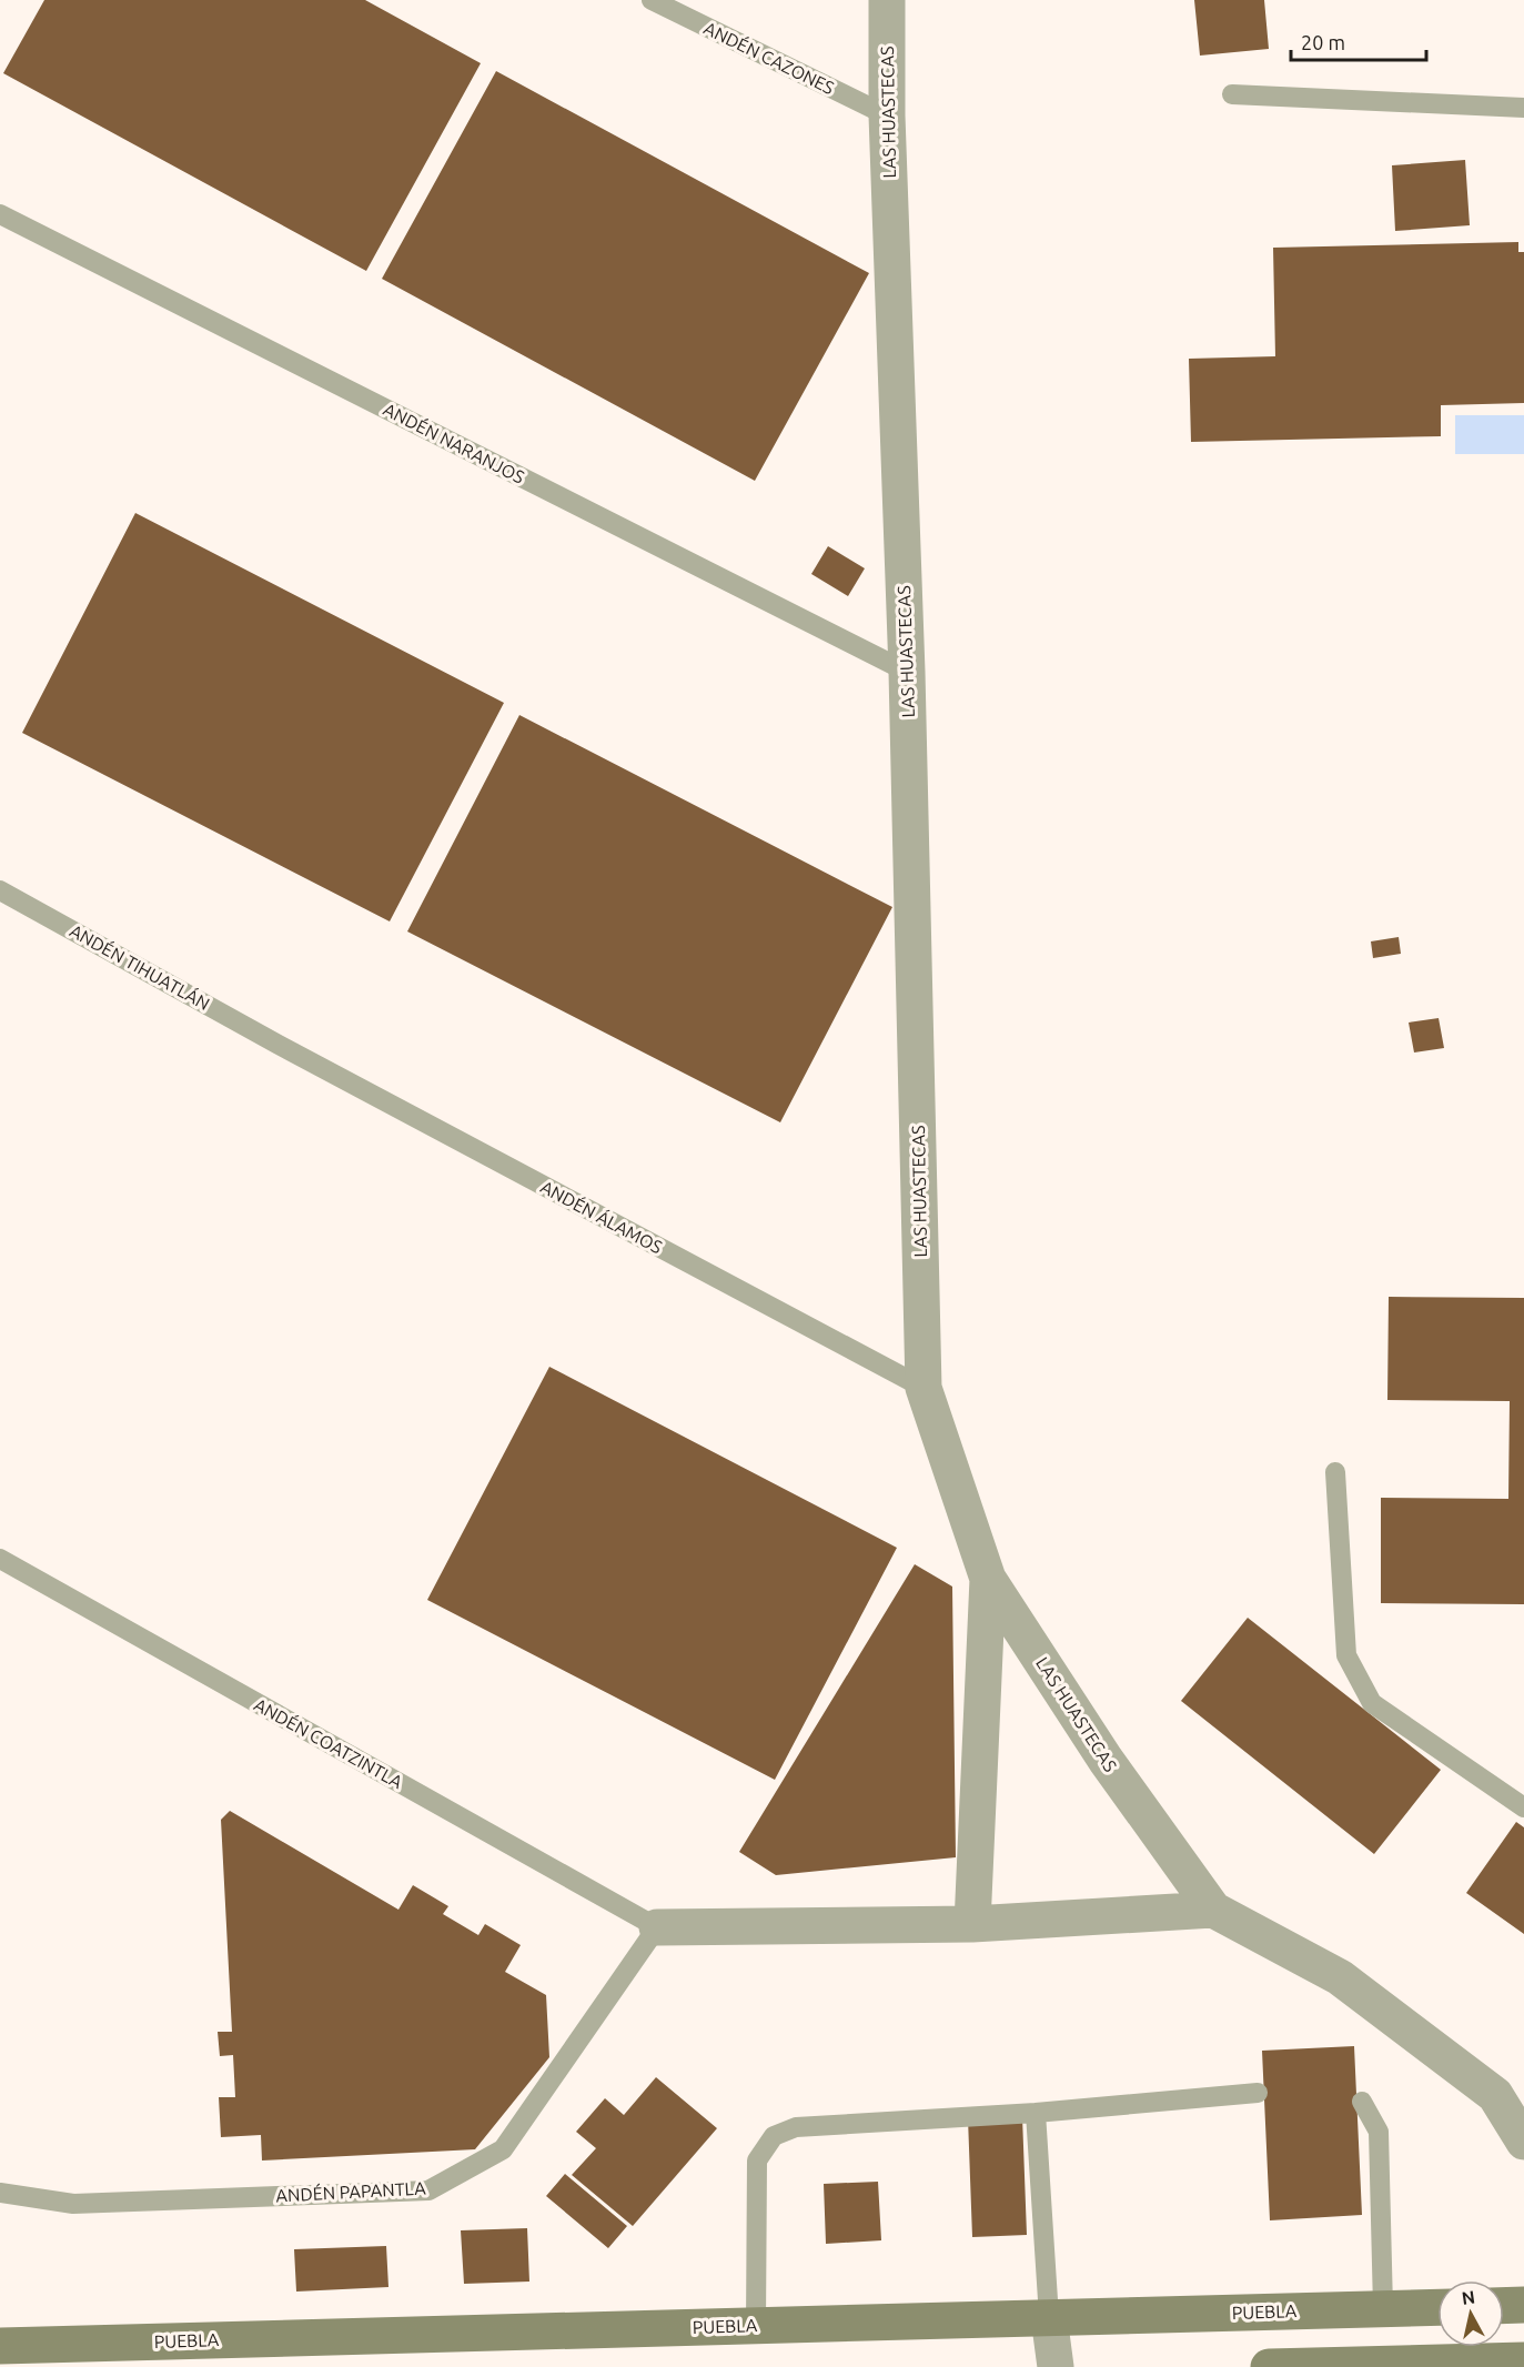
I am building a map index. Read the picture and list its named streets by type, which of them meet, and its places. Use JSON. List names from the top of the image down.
{
  "streets": {
    "main road": ["PUEBLA"],
    "street": ["LAS HUASTECAS"],
    "lane": [
      "ANDÉN CAZONES",
      "ANDÉN NARANJOS",
      "ANDÉN TIHUATLÁN",
      "ANDÉN ÁLAMOS",
      "ANDÉN COATZINTLA",
      "ANDÉN PAPANTLA"
    ]
  },
  "crossings": [
    ["ANDÉN CAZONES", "LAS HUASTECAS"],
    ["LAS HUASTECAS", "ANDÉN NARANJOS"],
    ["LAS HUASTECAS", "ANDÉN ÁLAMOS"],
    ["ANDÉN TIHUATLÁN", "ANDÉN ÁLAMOS"],
    ["ANDÉN COATZINTLA", "ANDÉN PAPANTLA"]
  ],
  "scale_bar": "20 m",
  "north": "top"
}
